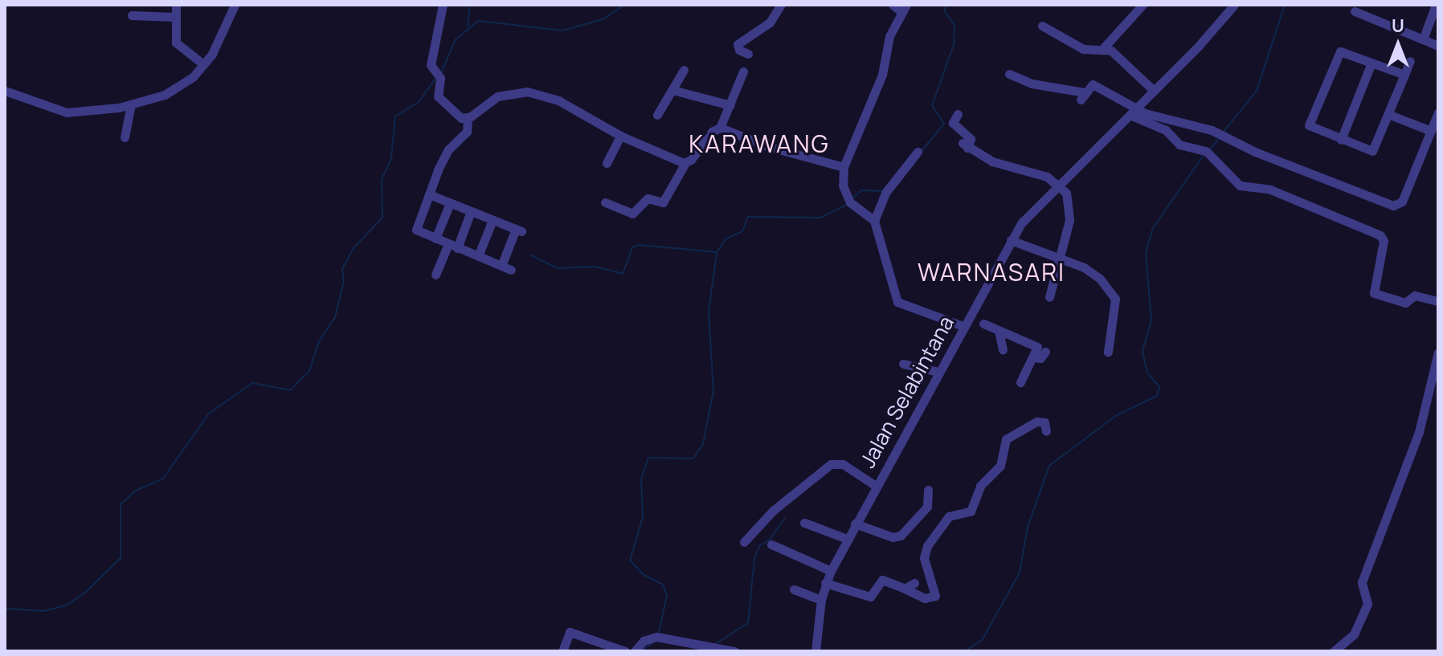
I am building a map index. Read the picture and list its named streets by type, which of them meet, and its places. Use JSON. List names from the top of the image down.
{
  "streets": {
    "street": ["Jalan Selabintana"]
  },
  "districts": ["KARAWANG", "WARNASARI"],
  "north": "top"
}
